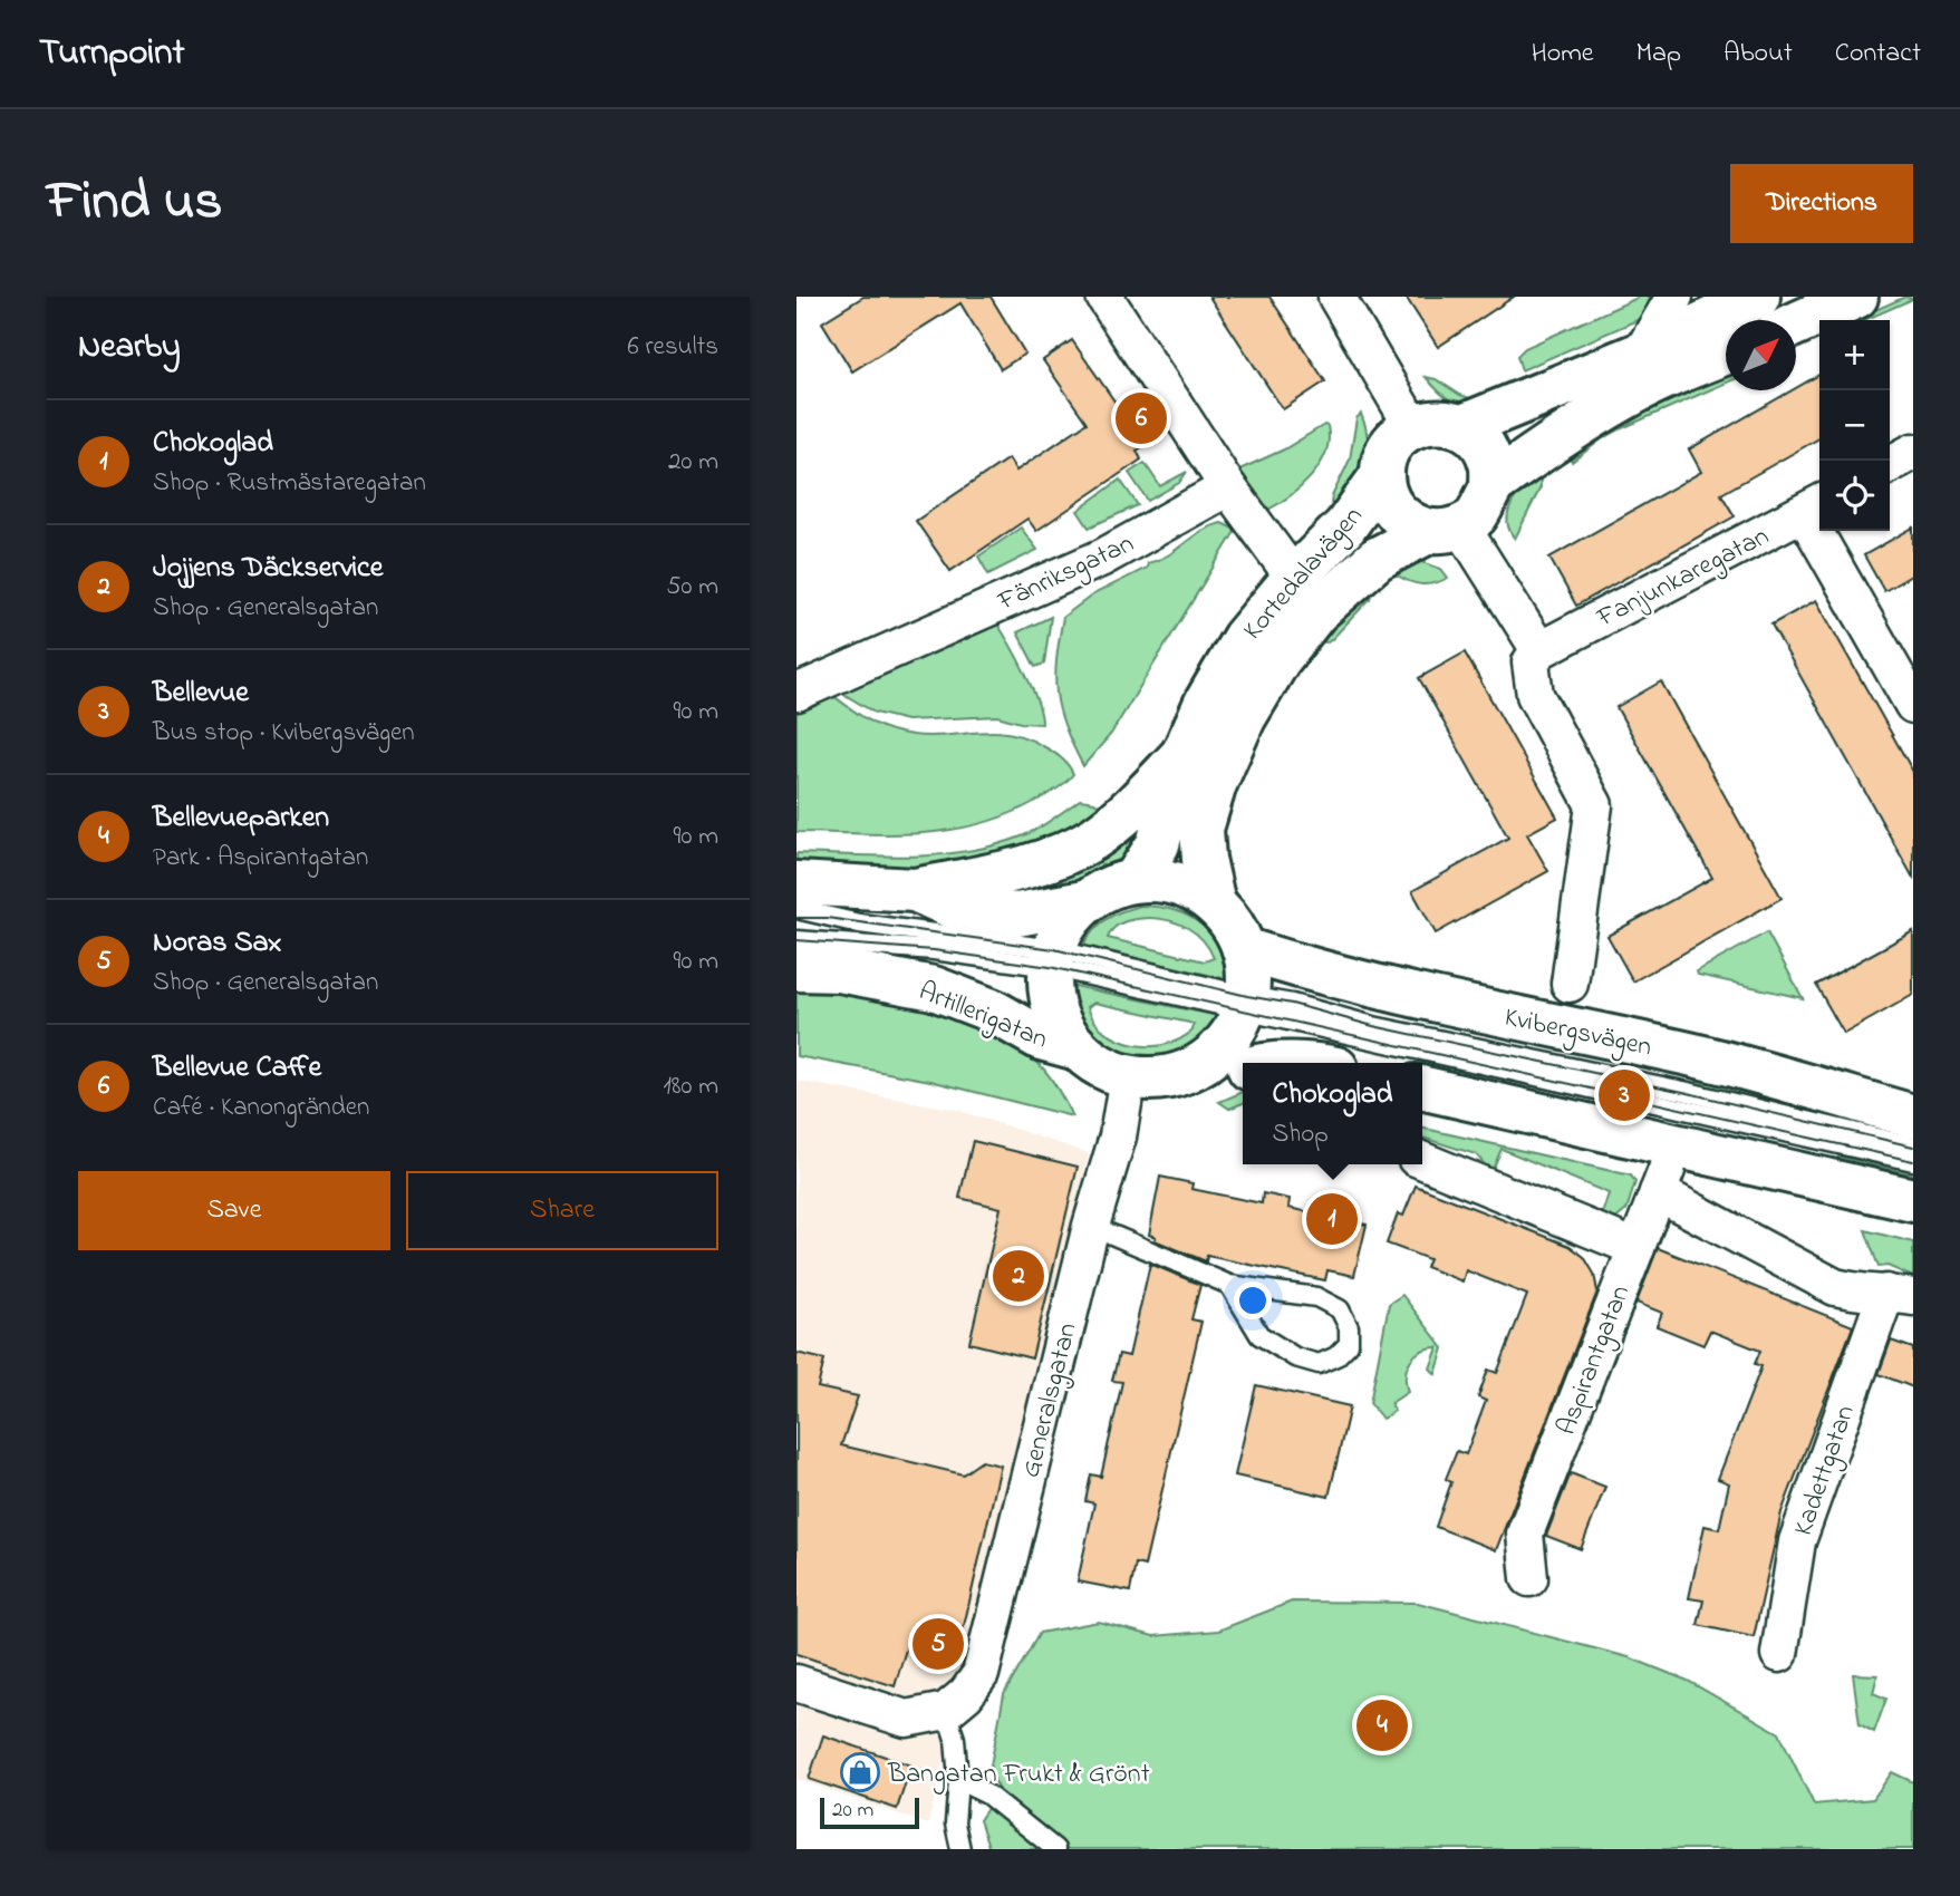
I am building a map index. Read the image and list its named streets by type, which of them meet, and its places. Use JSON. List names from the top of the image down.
{
  "streets": {
    "main road": ["Kortedalavägen", "Artillerigatan", "Kvibergsvägen"],
    "street": [
      "Fänriksgatan",
      "Fanjunkaregatan",
      "Aspirantgatan",
      "Generalsgatan",
      "Kadettgatan"
    ]
  },
  "crossings": [
    ["Artillerigatan", "Generalsgatan"]
  ],
  "places": {
    "shop": ["Bangatan Frukt & Grönt"]
  },
  "scale_bar": "20 m",
  "north": "top right",
  "page": {
    "header": "Turnpoint",
    "nav": [
      "Home",
      "Map",
      "About",
      "Contact"
    ],
    "title": "Find us",
    "buttons": [
      "Directions",
      ["Save", "Share"]
    ],
    "heading": ["Nearby", "6 results"],
    "map_buttons": ["+", "−"],
    "pins": [
      "6",
      "3",
      "1",
      "2",
      "5",
      "4"
    ],
    "list": [
      {
        "mark": "1",
        "name": "Chokoglad",
        "note": "Shop · Rustmästaregatan",
        "value": "20 m"
      },
      {
        "mark": "2",
        "name": "Jojjens Däckservice",
        "note": "Shop · Generalsgatan",
        "value": "50 m"
      },
      {
        "mark": "3",
        "name": "Bellevue",
        "note": "Bus stop · Kvibergsvägen",
        "value": "90 m"
      },
      {
        "mark": "4",
        "name": "Bellevueparken",
        "note": "Park · Aspirantgatan",
        "value": "90 m"
      },
      {
        "mark": "5",
        "name": "Noras Sax",
        "note": "Shop · Generalsgatan",
        "value": "90 m"
      },
      {
        "mark": "6",
        "name": "Bellevue Caffe",
        "note": "Café · Kanongränden",
        "value": "180 m"
      }
    ],
    "popup": ["Chokoglad", "Shop"],
    "scale": "20 m"
  }
}
